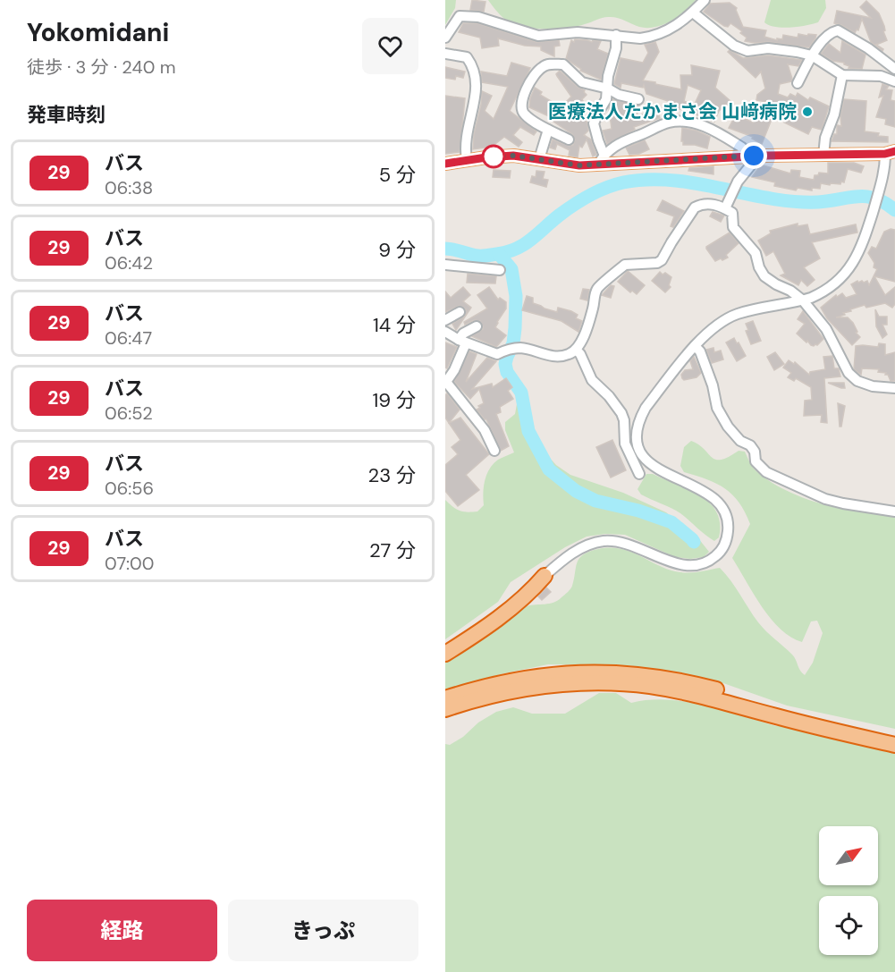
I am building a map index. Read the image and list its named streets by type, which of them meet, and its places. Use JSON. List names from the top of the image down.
{
  "places": ["医療法人たかまさ会 山﨑病院"],
  "lines": ["bus line 29"],
  "north": "top right",
  "page": {
    "heading": [
      ["Yokomidani", "徒歩 · 3 分 · 240 m"],
      "発車時刻"
    ],
    "list": [
      {
        "mark": "29",
        "name": "バス",
        "note": "06:38",
        "value": "5 分"
      },
      {
        "mark": "29",
        "name": "バス",
        "note": "06:42",
        "value": "9 分"
      },
      {
        "mark": "29",
        "name": "バス",
        "note": "06:47",
        "value": "14 分"
      },
      {
        "mark": "29",
        "name": "バス",
        "note": "06:52",
        "value": "19 分"
      },
      {
        "mark": "29",
        "name": "バス",
        "note": "06:56",
        "value": "23 分"
      },
      {
        "mark": "29",
        "name": "バス",
        "note": "07:00",
        "value": "27 分"
      }
    ],
    "buttons": ["経路", "きっぷ"]
  }
}
